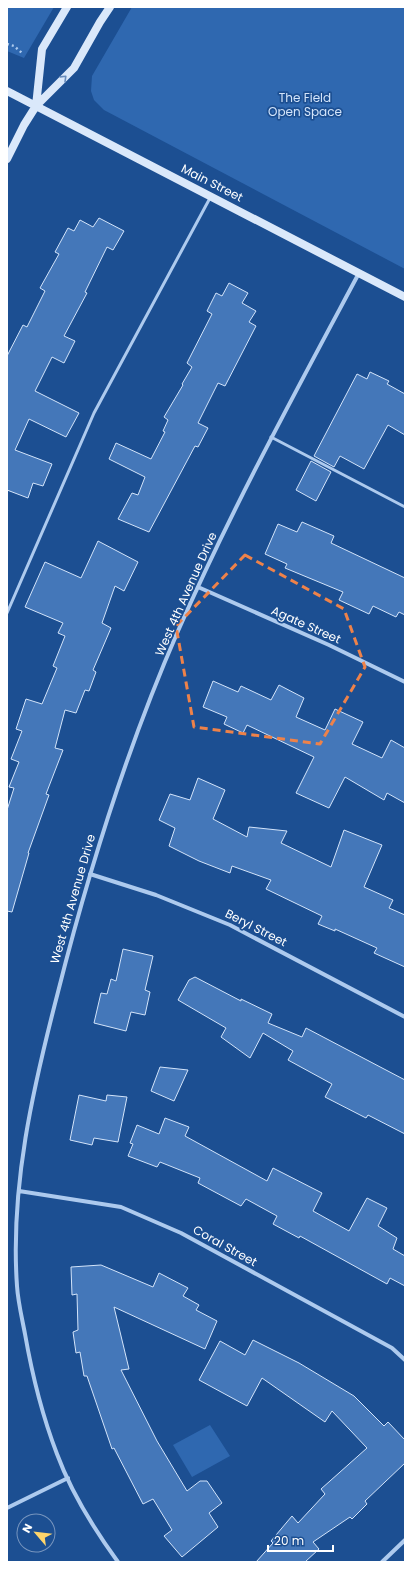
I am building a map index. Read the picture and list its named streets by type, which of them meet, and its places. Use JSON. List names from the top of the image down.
{
  "streets": {
    "main road": ["Main Street"],
    "street": [
      "West 4th Avenue Drive",
      "Agate Street",
      "Beryl Street",
      "Coral Street"
    ]
  },
  "crossings": [
    ["Main Street", "West 4th Avenue Drive"],
    ["West 4th Avenue Drive", "Agate Street"],
    ["West 4th Avenue Drive", "Beryl Street"],
    ["West 4th Avenue Drive", "Coral Street"]
  ],
  "parks": ["The Field Open Space"],
  "scale_bar": "20 m",
  "north": "top left"
}
